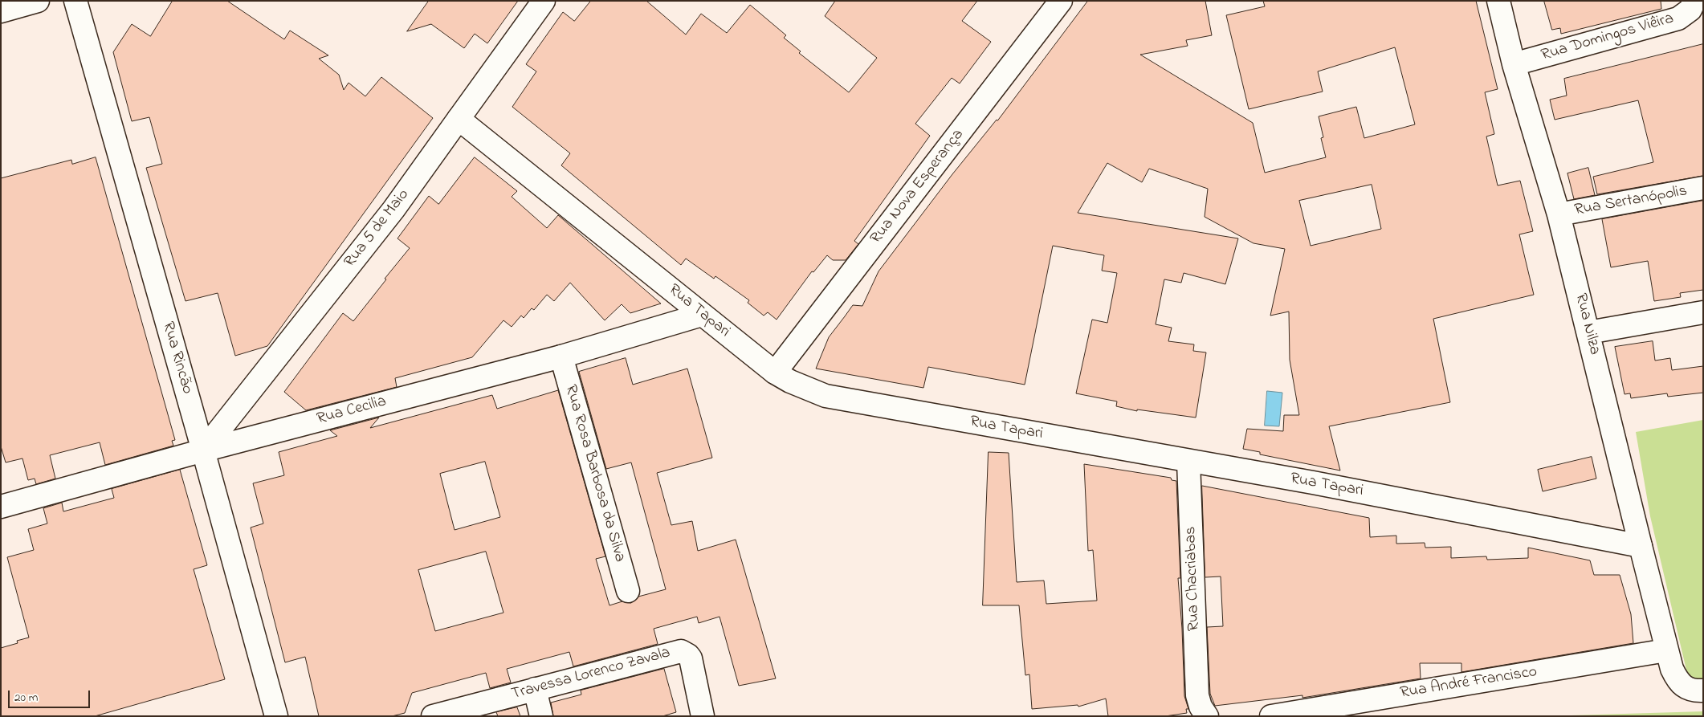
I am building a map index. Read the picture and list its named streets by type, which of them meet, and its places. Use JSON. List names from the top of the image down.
{
  "streets": {
    "street": [
      "Rua Domingos Viêira",
      "Rua Nova Esperança",
      "Rua Sertanópolis",
      "Rua 5 de Maio",
      "Rua Tapari",
      "Rua Nilza",
      "Rua Rincão",
      "Rua Cecilia",
      "Rua Rosa Barbosa da Silva",
      "Rua Chacriabas",
      "Travessa Lorenco Zavala",
      "Rua André Francisco"
    ]
  },
  "crossings": [
    ["Rua Domingos Viêira", "Rua Nilza"],
    ["Rua Nova Esperança", "Rua Tapari"],
    ["Rua Sertanópolis", "Rua Nilza"],
    ["Rua 5 de Maio", "Rua Tapari"],
    ["Rua 5 de Maio", "Rua Rincão"],
    ["Rua 5 de Maio", "Rua Cecilia"],
    ["Rua Tapari", "Rua Nilza"],
    ["Rua Tapari", "Rua Cecilia"],
    ["Rua Tapari", "Rua Chacriabas"],
    ["Rua Nilza", "Rua André Francisco"],
    ["Rua Rincão", "Rua Cecilia"],
    ["Rua Cecilia", "Rua Rosa Barbosa da Silva"]
  ],
  "scale_bar": "20 m"
}
